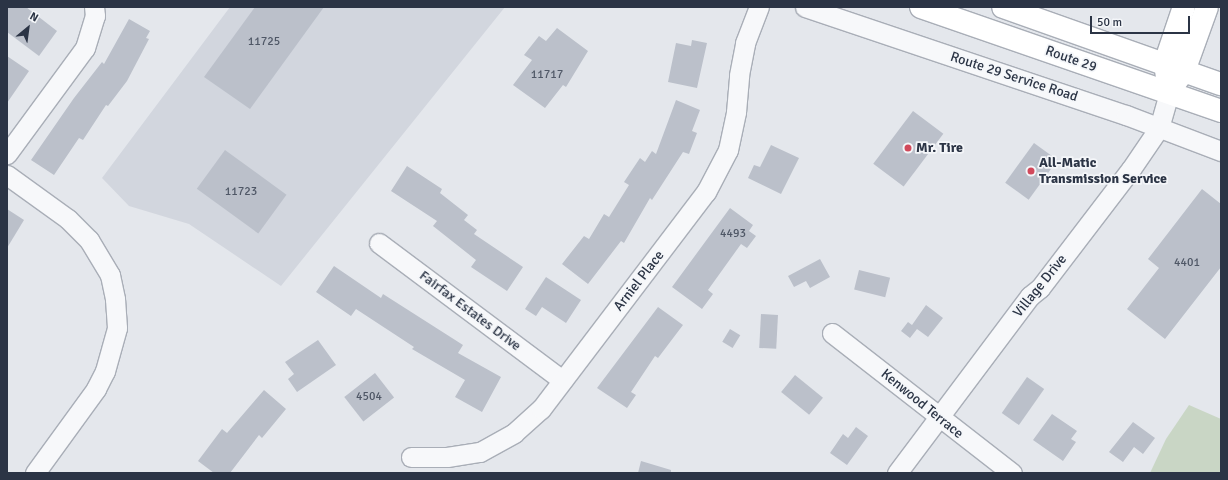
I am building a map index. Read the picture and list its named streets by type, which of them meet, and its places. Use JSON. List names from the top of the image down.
{
  "streets": {
    "main road": ["Route 29"],
    "street": [
      "Route 29 Service Road",
      "Arniel Place",
      "Village Drive",
      "Fairfax Estates Drive",
      "Kenwood Terrace"
    ]
  },
  "crossings": [
    ["Route 29", "Village Drive"],
    ["Route 29 Service Road", "Village Drive"],
    ["Arniel Place", "Fairfax Estates Drive"],
    ["Village Drive", "Kenwood Terrace"]
  ],
  "places": ["Mr. Tire", "All-Matic Transmission Service"],
  "house_numbers": [
    "11725",
    "11717",
    "11723",
    "4493",
    "4401",
    "4504"
  ],
  "scale_bar": "50 m",
  "north": "top right"
}
